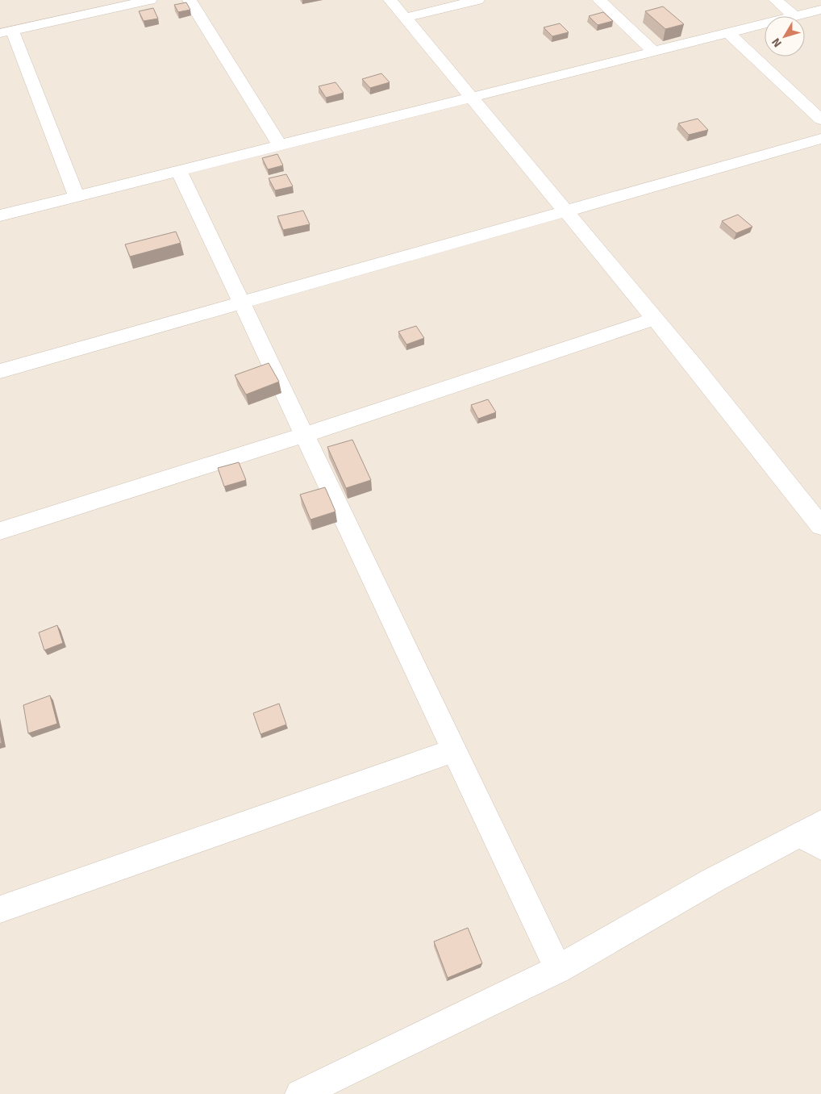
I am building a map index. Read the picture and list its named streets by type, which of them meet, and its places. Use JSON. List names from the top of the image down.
{
  "north": "bottom left"
}
